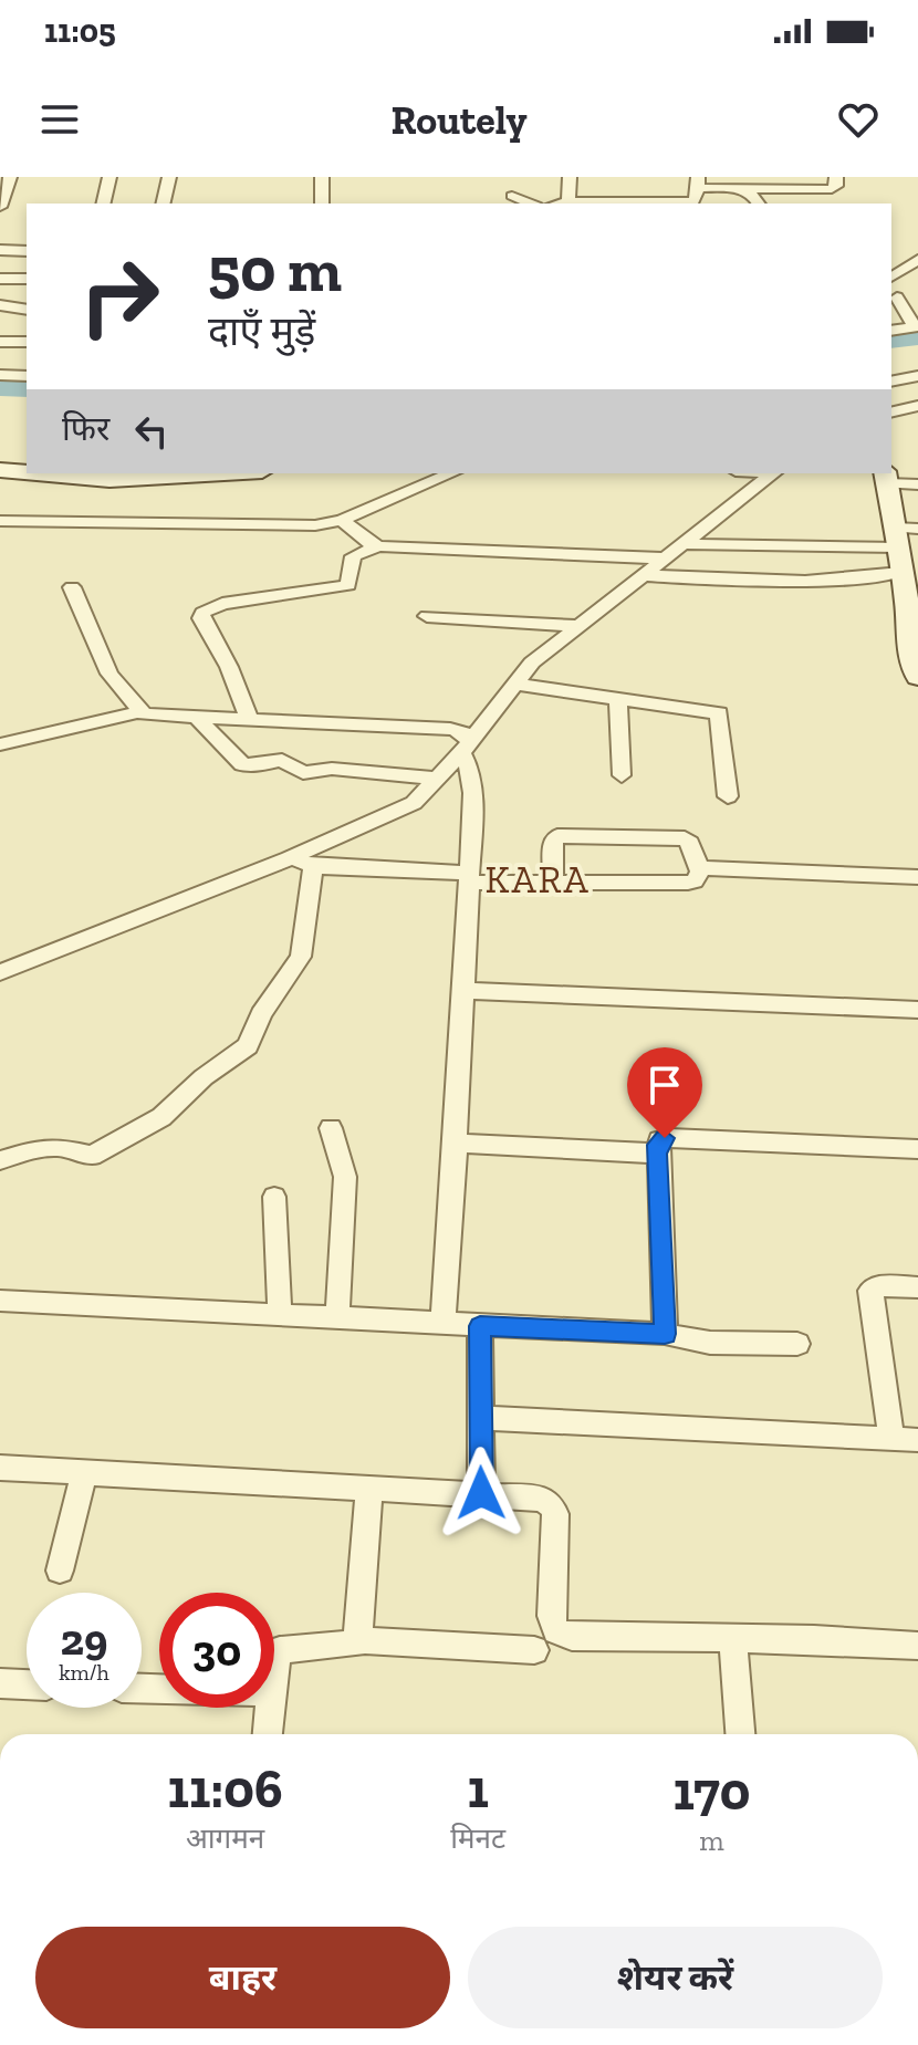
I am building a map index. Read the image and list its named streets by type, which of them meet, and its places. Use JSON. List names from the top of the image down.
{
  "districts": ["KARA"],
  "page": {
    "status": "11:05",
    "header": "Routely",
    "turn": ["50 m", "दाएँ मुड़ें"],
    "then": "फिर",
    "speed": "29 km/h",
    "limit": "30",
    "eta": [
      "11:06",
      "आगमन",
      "1",
      "मिनट",
      "170",
      "m"
    ],
    "buttons": ["बाहर", "शेयर करें"]
  }
}
